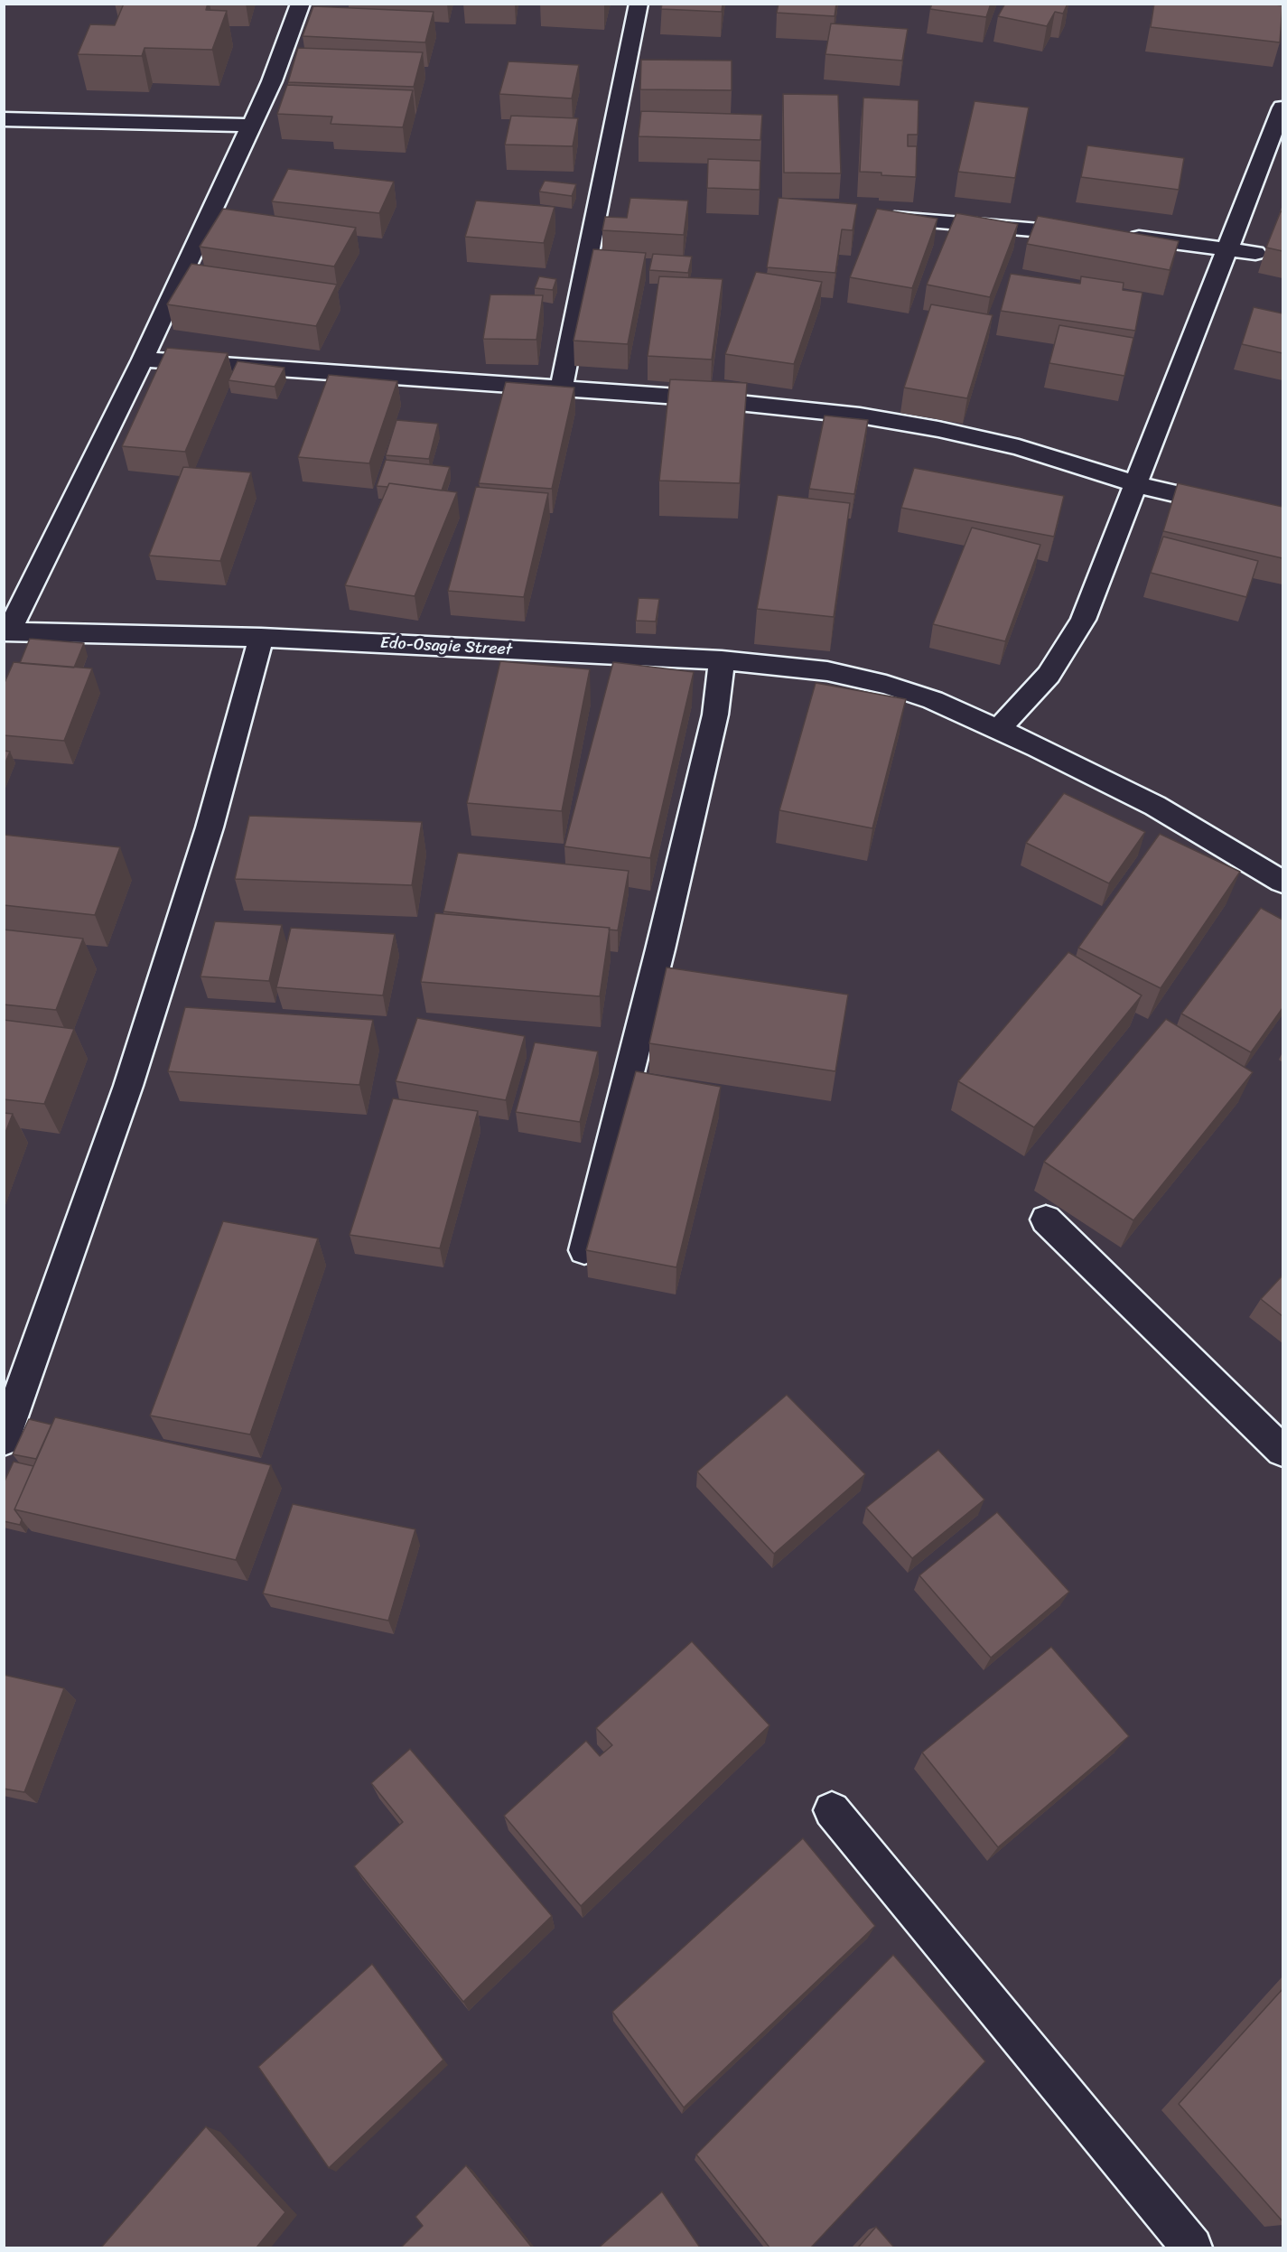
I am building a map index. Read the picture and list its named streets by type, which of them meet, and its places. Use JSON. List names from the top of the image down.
{
  "streets": {
    "street": ["Edo-Osagie Street"]
  }
}
